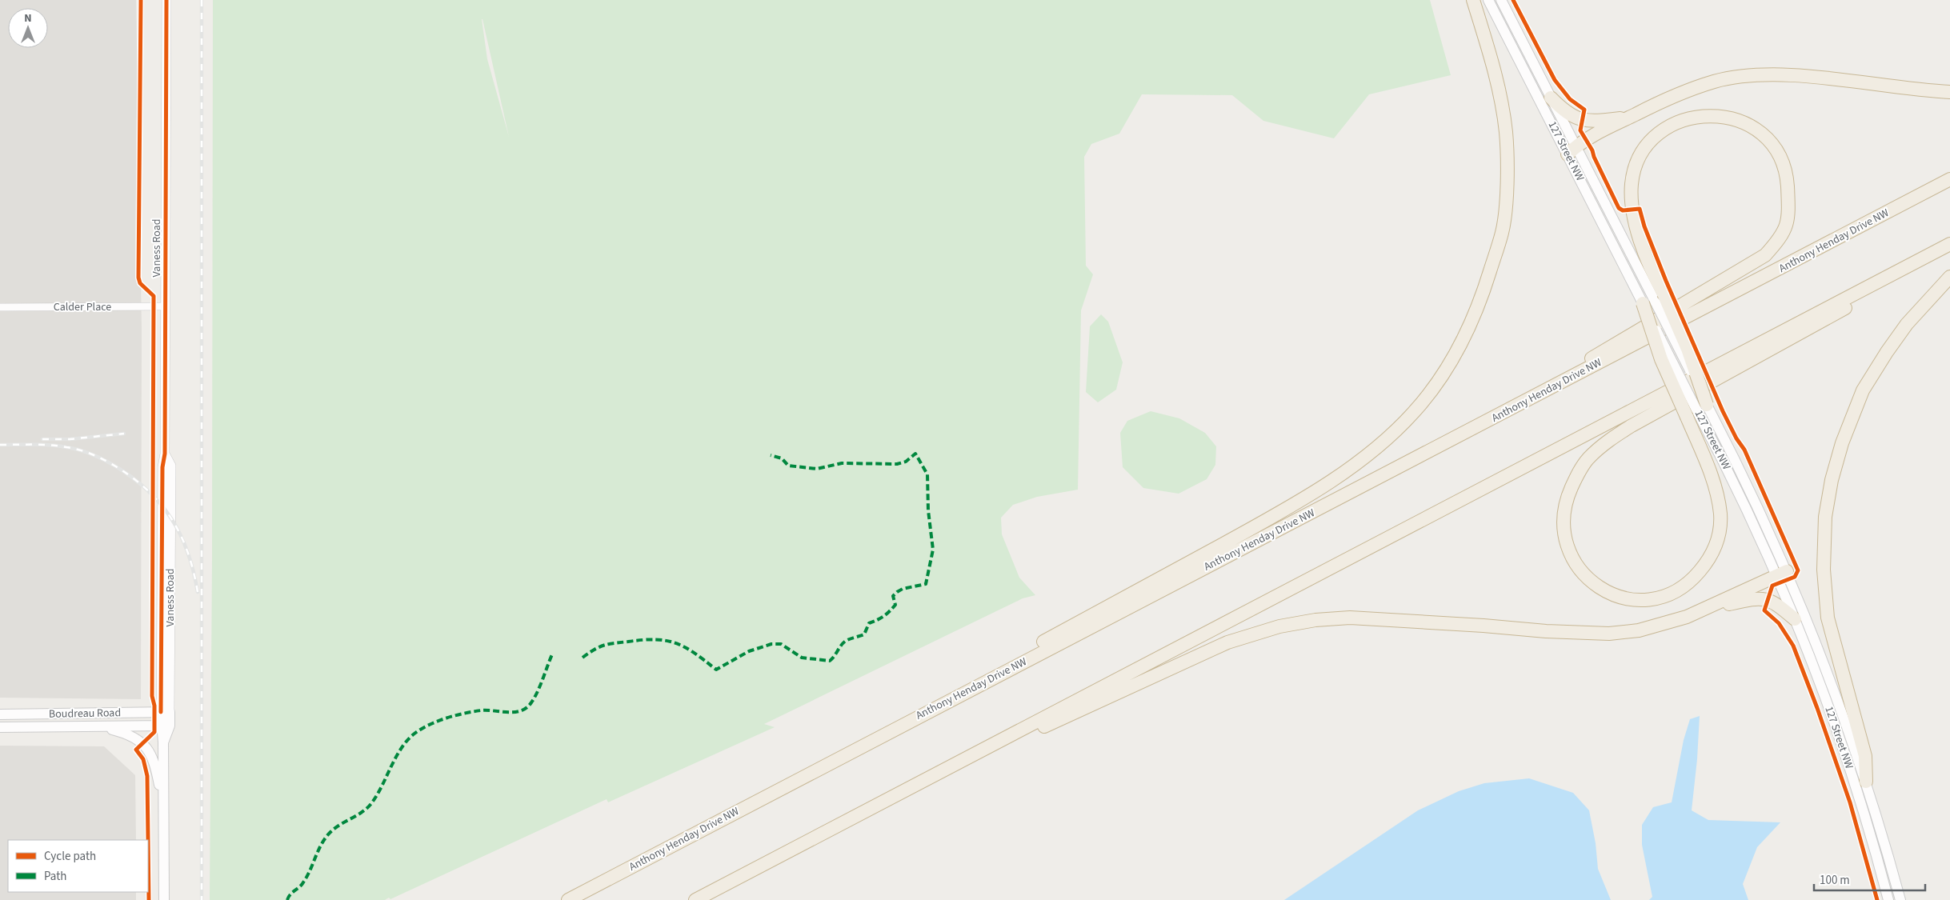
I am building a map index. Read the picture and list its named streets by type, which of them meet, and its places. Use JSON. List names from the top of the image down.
{
  "streets": {
    "highway": ["Anthony Henday Drive NW"],
    "main road": ["127 Street NW", "Vaness Road", "Boudreau Road"],
    "street": ["Calder Place"]
  },
  "crossings": [
    ["Vaness Road", "Calder Place"],
    ["Vaness Road", "Boudreau Road"]
  ],
  "legend": ["Cycle path", "Path"],
  "scale_bar": "100 m",
  "north": "top"
}
